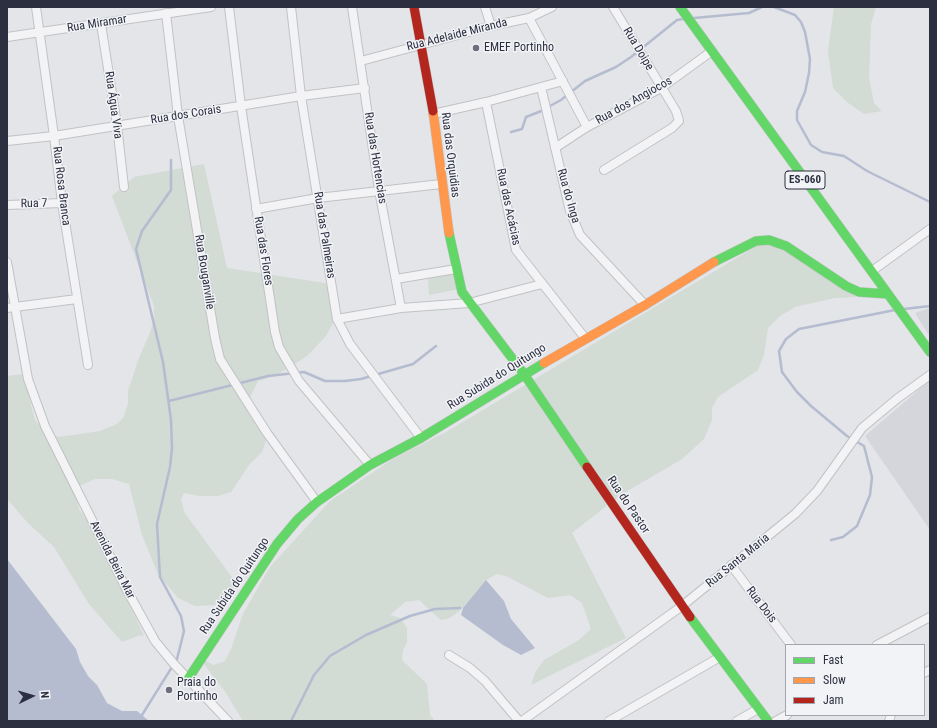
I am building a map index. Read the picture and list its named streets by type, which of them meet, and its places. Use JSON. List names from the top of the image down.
{
  "streets": {
    "street": [
      "Rua Miramar",
      "Rua Adelaide Miranda",
      "Rua Doipe",
      "Rua dos Angiocos",
      "Rua Água Viva",
      "Rua dos Corais",
      "Rua das Orquidias",
      "Rua das Hortencias",
      "ES-060",
      "Rua Rosa Branca",
      "Rua do Inga",
      "Rua 7",
      "Rua das Acácias",
      "Rua das Palmeiras",
      "Rua das Flores",
      "Rua Bouganville",
      "Rua Subida do Quitungo",
      "Rua do Pastor",
      "Avenida Beira Mar",
      "Rua Santa Maria",
      "Rua Dois"
    ]
  },
  "crossings": [
    ["Rua Miramar", "Rua Água Viva"],
    ["Rua Miramar", "Rua Rosa Branca"],
    ["Rua Miramar", "Rua Bouganville"],
    ["Rua Adelaide Miranda", "Rua das Orquidias"],
    ["Rua Adelaide Miranda", "Rua das Hortencias"],
    ["Rua Doipe", "Rua dos Angiocos"],
    ["Rua dos Angiocos", "ES-060"],
    ["Rua dos Angiocos", "Rua do Inga"],
    ["Rua Água Viva", "Rua dos Corais"],
    ["Rua dos Corais", "Rua das Hortencias"],
    ["Rua dos Corais", "Rua Rosa Branca"],
    ["Rua dos Corais", "Rua das Palmeiras"],
    ["Rua dos Corais", "Rua das Flores"],
    ["Rua dos Corais", "Rua Bouganville"],
    ["Rua das Orquidias", "Rua do Pastor"],
    ["ES-060", "Rua Subida do Quitungo"],
    ["Rua Rosa Branca", "Rua 7"],
    ["Rua do Inga", "Rua Subida do Quitungo"],
    ["Rua das Acácias", "Rua Subida do Quitungo"],
    ["Rua das Palmeiras", "Rua Subida do Quitungo"],
    ["Rua das Flores", "Rua Subida do Quitungo"],
    ["Rua Bouganville", "Rua Subida do Quitungo"],
    ["Rua Subida do Quitungo", "Rua do Pastor"],
    ["Rua Subida do Quitungo", "Avenida Beira Mar"],
    ["Rua do Pastor", "Rua Santa Maria"],
    ["Rua Santa Maria", "Rua Dois"]
  ],
  "places": ["EMEF Portinho", "Praia do Portinho"],
  "legend": ["Fast", "Slow", "Jam"],
  "north": "right"
}
